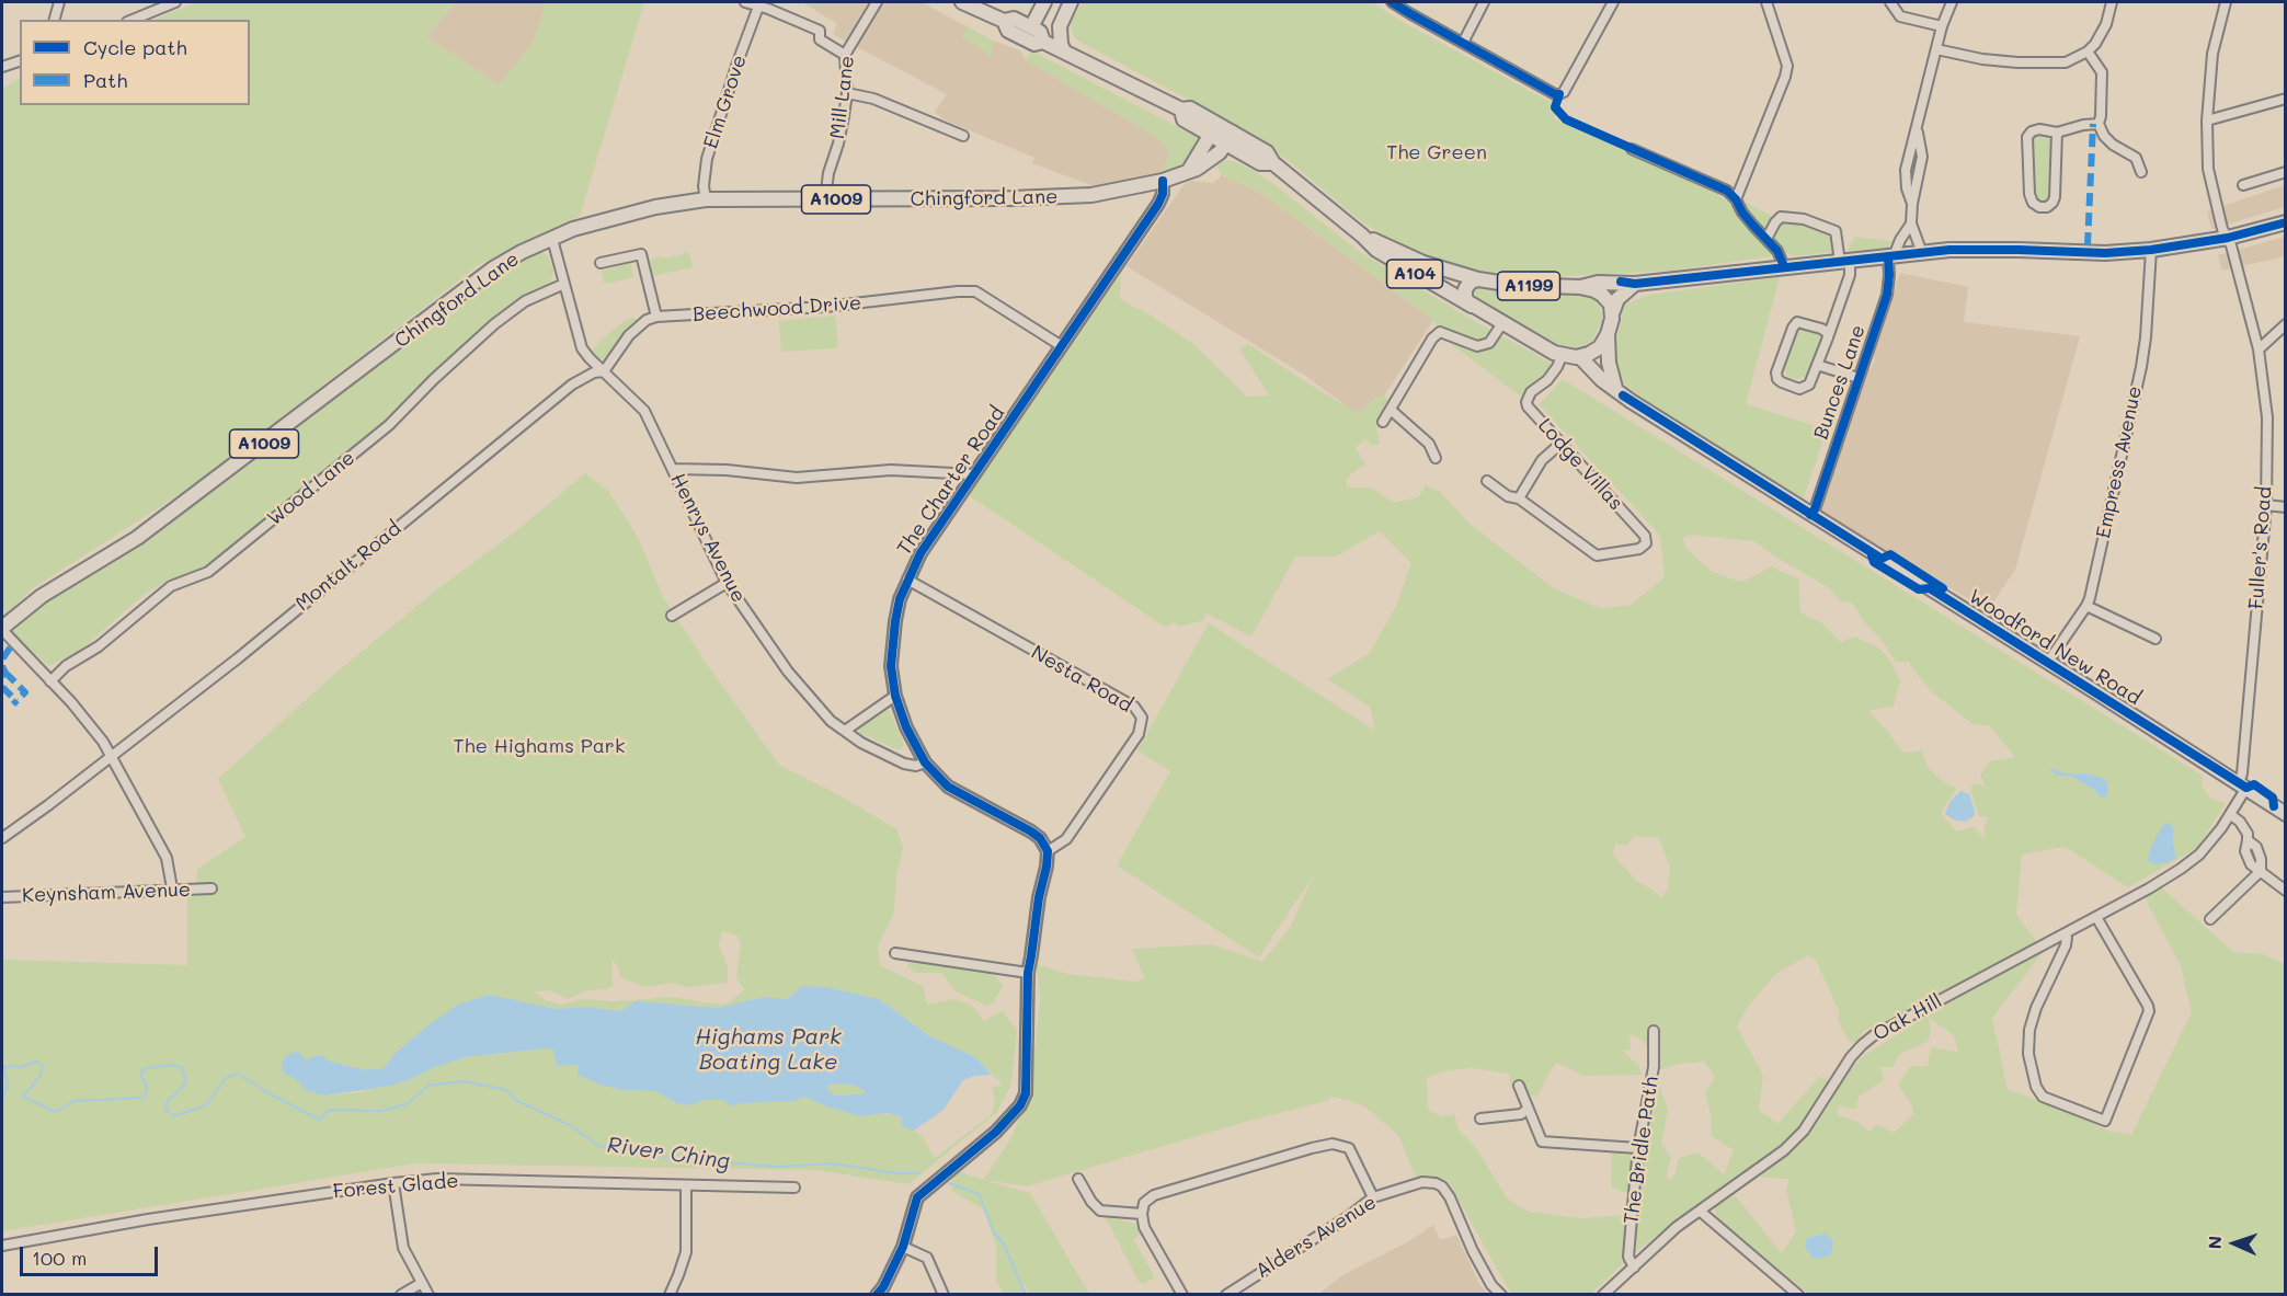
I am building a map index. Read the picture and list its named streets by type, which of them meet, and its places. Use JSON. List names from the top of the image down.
{
  "streets": {
    "main road": [
      "Chingford Lane",
      "A1009",
      "A104",
      "A1199",
      "Woodford New Road"
    ],
    "street": [
      "Mill Lane",
      "Elm Grove",
      "Beechwood Drive",
      "Bunces Lane",
      "Empress Avenue",
      "Lodge Villas",
      "The Charter Road",
      "Wood Lane",
      "Henrys Avenue",
      "Fuller's Road",
      "Montalt Road",
      "Nesta Road",
      "Keynsham Avenue",
      "Oak Hill",
      "The Bridle Path",
      "Forest Glade",
      "Alders Avenue"
    ]
  },
  "crossings": [
    ["Mill Lane", "Chingford Lane"],
    ["Elm Grove", "Chingford Lane"],
    ["Chingford Lane", "A104"],
    ["Chingford Lane", "The Charter Road"],
    ["A104", "A1199"],
    ["A104", "Lodge Villas"],
    ["A104", "Woodford New Road"],
    ["A1199", "Bunces Lane"],
    ["A1199", "Empress Avenue"],
    ["A1199", "Fuller's Road"],
    ["Beechwood Drive", "The Charter Road"],
    ["Beechwood Drive", "Henrys Avenue"],
    ["Beechwood Drive", "Montalt Road"],
    ["Bunces Lane", "Woodford New Road"],
    ["Empress Avenue", "Woodford New Road"],
    ["The Charter Road", "Henrys Avenue"],
    ["The Charter Road", "Nesta Road"],
    ["Henrys Avenue", "Montalt Road"],
    ["Fuller's Road", "Woodford New Road"],
    ["Fuller's Road", "Oak Hill"],
    ["Woodford New Road", "Oak Hill"],
    ["Oak Hill", "The Bridle Path"]
  ],
  "water": ["Highams Park Boating Lake", "River Ching"],
  "parks": ["The Green", "The Highams Park"],
  "legend": ["Cycle path", "Path"],
  "scale_bar": "100 m",
  "north": "left"
}
